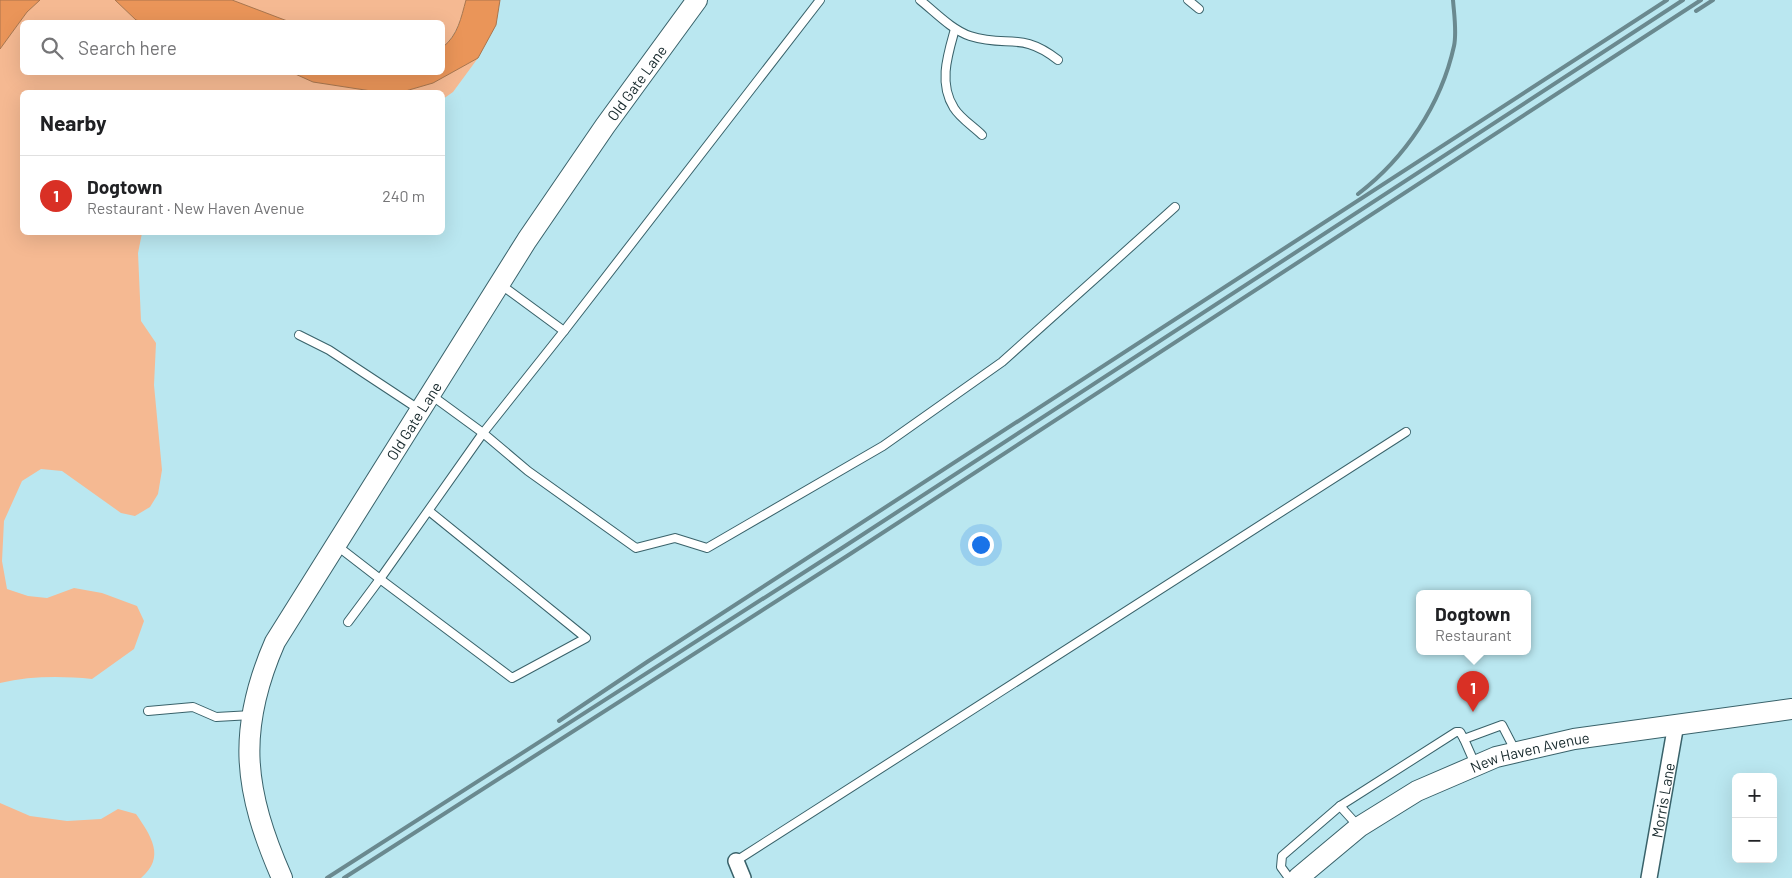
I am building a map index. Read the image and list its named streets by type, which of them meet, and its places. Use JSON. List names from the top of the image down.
{
  "streets": {
    "main road": ["Old Gate Lane", "New Haven Avenue"],
    "street": ["Morris Lane"]
  },
  "crossings": [
    ["New Haven Avenue", "Morris Lane"]
  ],
  "page": {
    "search": "Search here",
    "heading": "Nearby",
    "list": [
      {
        "mark": "1",
        "name": "Dogtown",
        "note": "Restaurant · New Haven Avenue",
        "value": "240 m"
      }
    ],
    "popup": ["Dogtown", "Restaurant"],
    "pins": "1",
    "map_buttons": ["+", "−"]
  }
}
